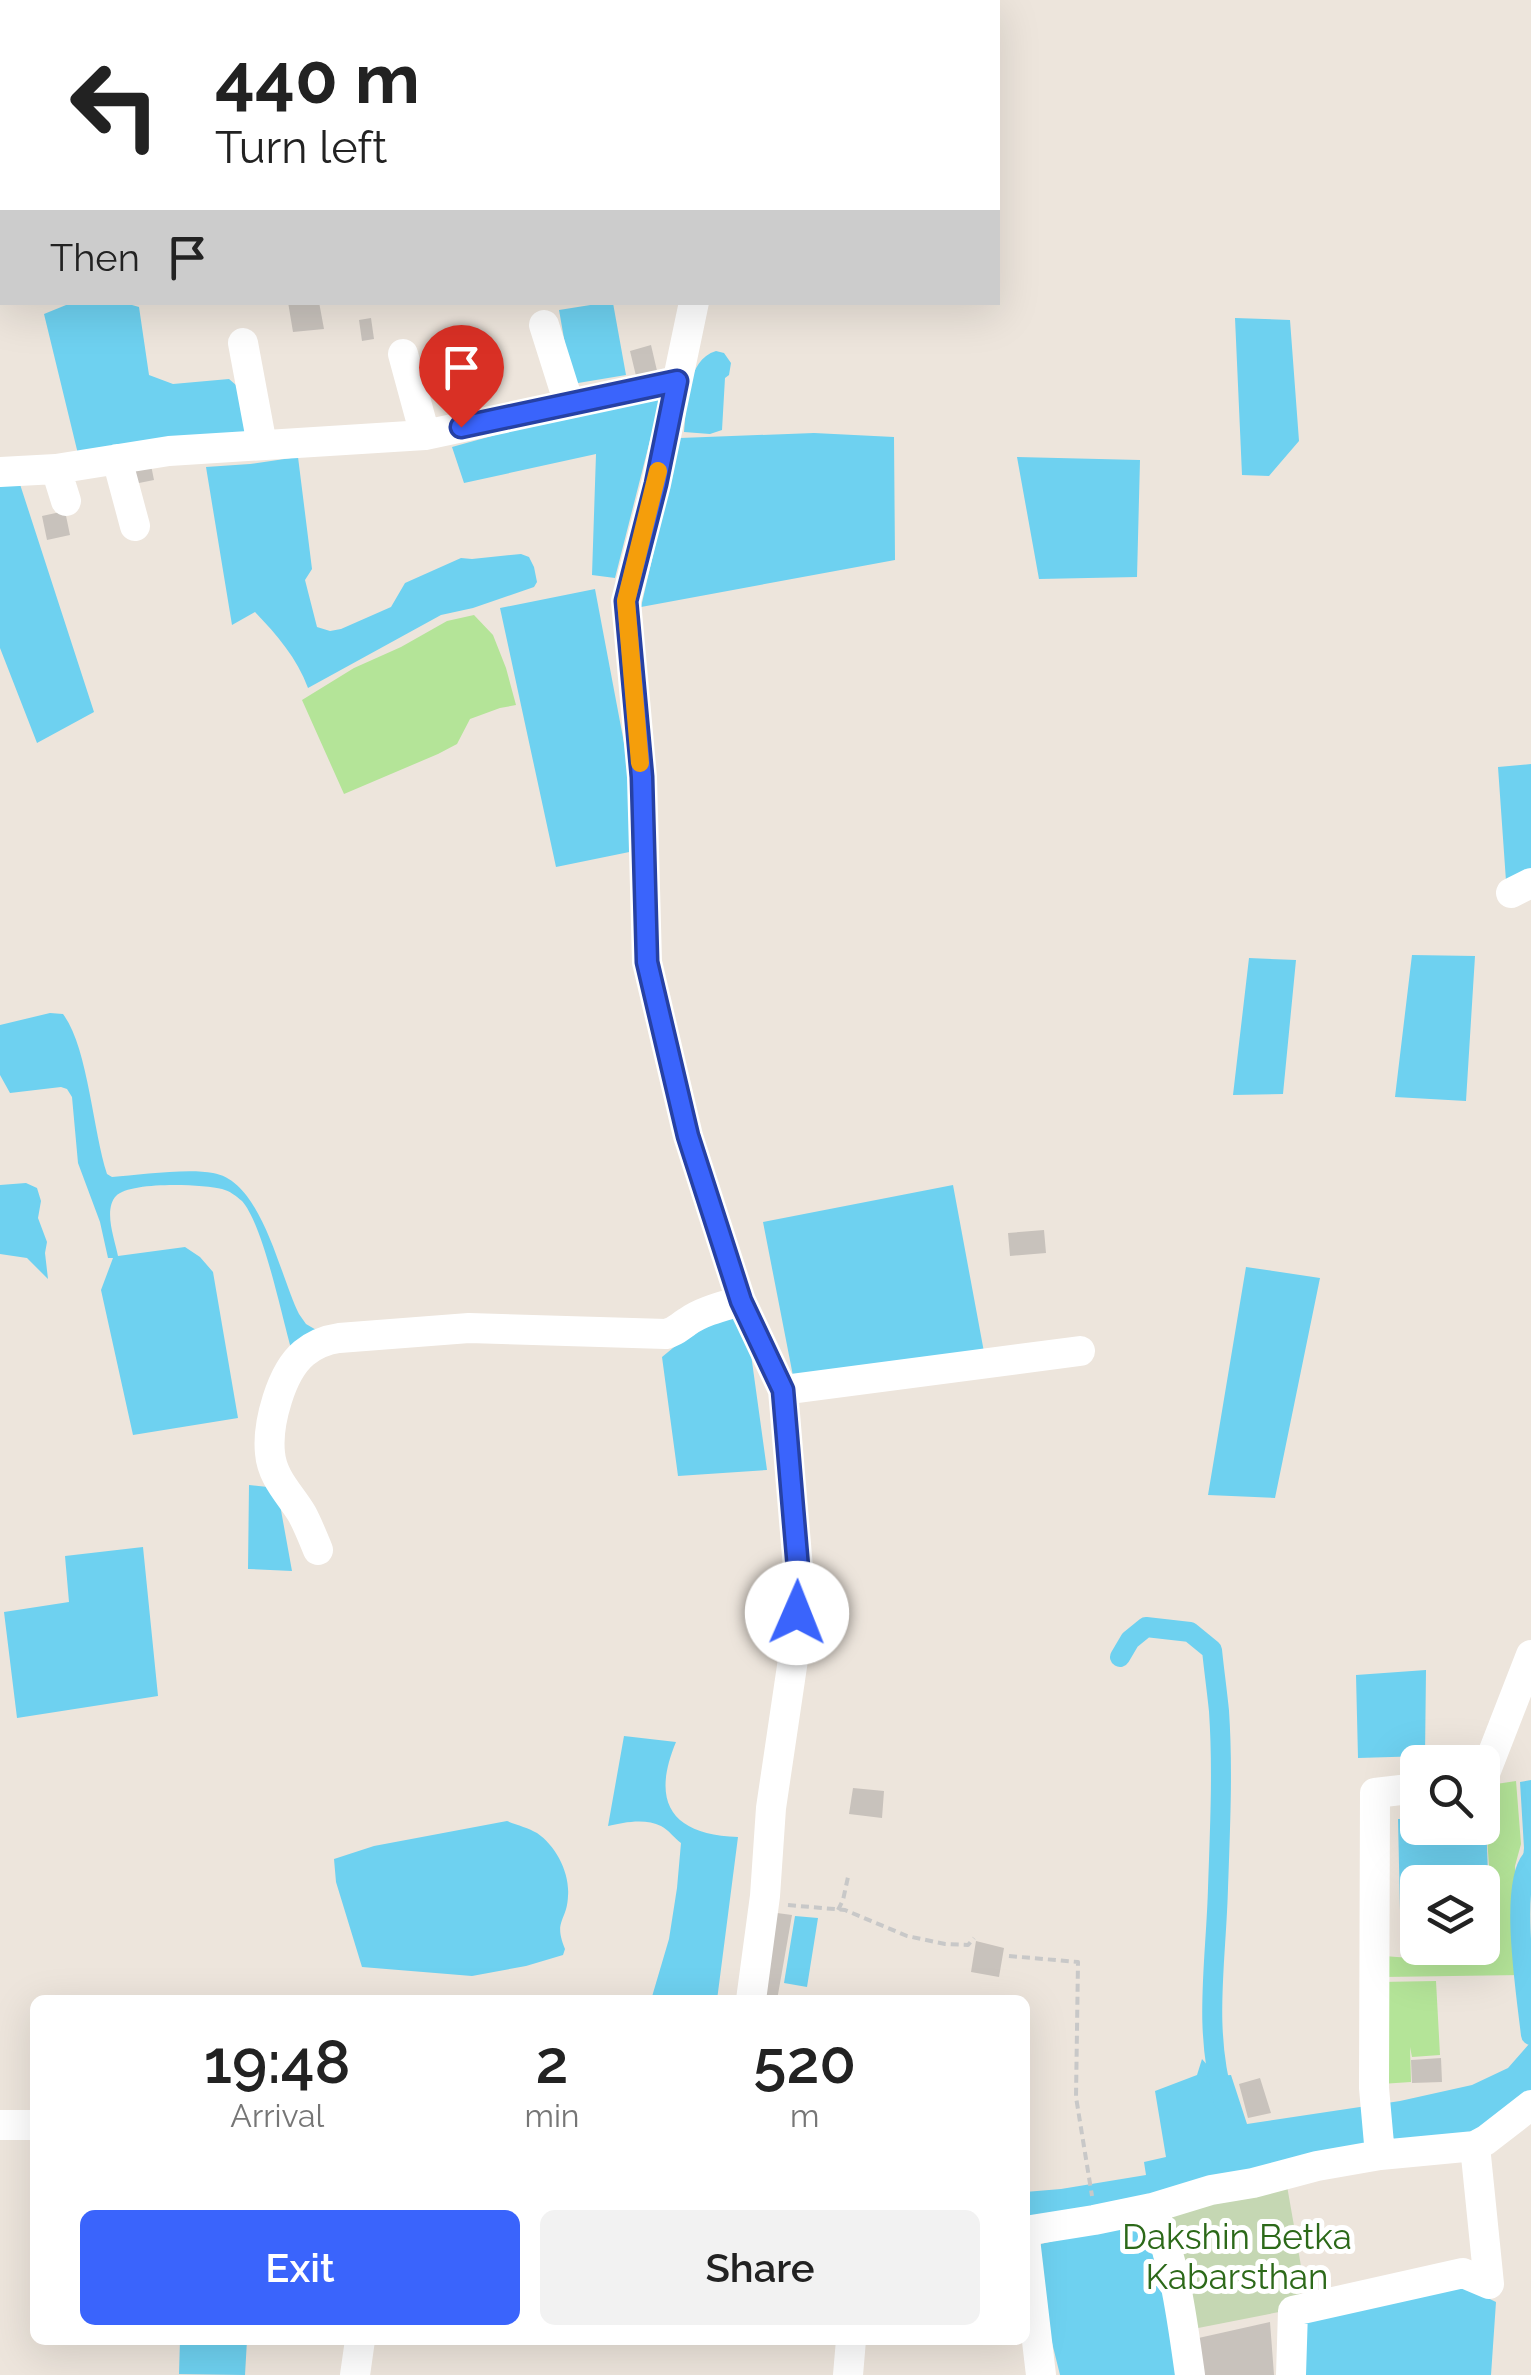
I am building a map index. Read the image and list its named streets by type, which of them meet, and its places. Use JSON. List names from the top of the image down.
{
  "parks": ["Dakshin Betka Kabarsthan"],
  "page": {
    "turn": ["440 m", "Turn left"],
    "then": "Then",
    "eta": [
      "19:48",
      "Arrival",
      "2",
      "min",
      "520",
      "m"
    ],
    "buttons": ["Exit", "Share"]
  }
}
